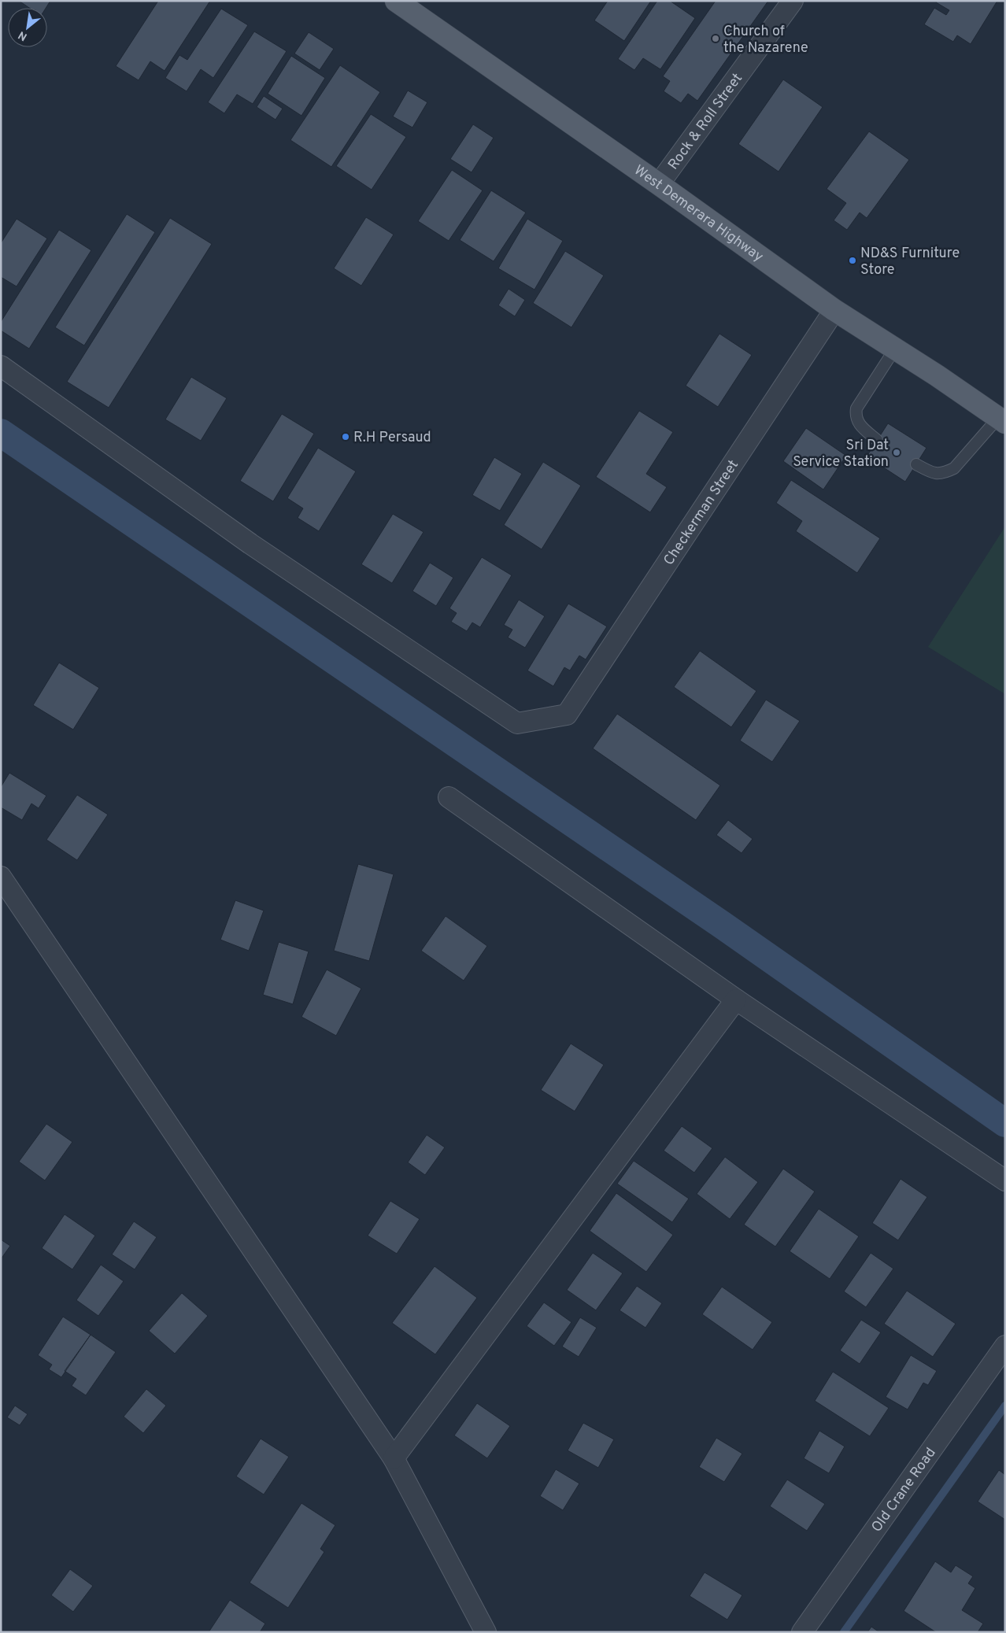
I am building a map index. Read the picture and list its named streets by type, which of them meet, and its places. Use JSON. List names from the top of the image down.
{
  "streets": {
    "main road": ["West Demerara Highway"],
    "street": ["Rock & Roll Street", "Checkerman Street", "Old Crane Road"]
  },
  "crossings": [
    ["Rock & Roll Street", "West Demerara Highway"],
    ["West Demerara Highway", "Checkerman Street"]
  ],
  "places": [
    "Church of the Nazarene",
    "ND&S Furniture Store",
    "R.H Persaud",
    "Sri Dat Service Station"
  ],
  "north": "bottom left"
}
